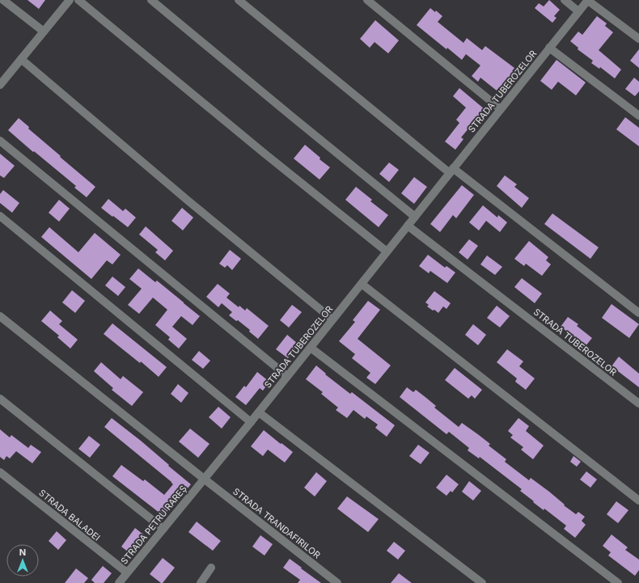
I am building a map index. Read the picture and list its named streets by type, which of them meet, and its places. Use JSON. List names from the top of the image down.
{
  "streets": {
    "street": [
      "STRADA TUBEROZELOR",
      "STRADA BALADEI",
      "STRADA TRANDAFIRILOR",
      "STRADA PETRU RAREȘ"
    ]
  },
  "crossings": [
    ["STRADA TUBEROZELOR", "STRADA TRANDAFIRILOR"],
    ["STRADA TUBEROZELOR", "STRADA PETRU RAREȘ"],
    ["STRADA BALADEI", "STRADA PETRU RAREȘ"],
    ["STRADA TRANDAFIRILOR", "STRADA PETRU RAREȘ"]
  ],
  "north": "top"
}
